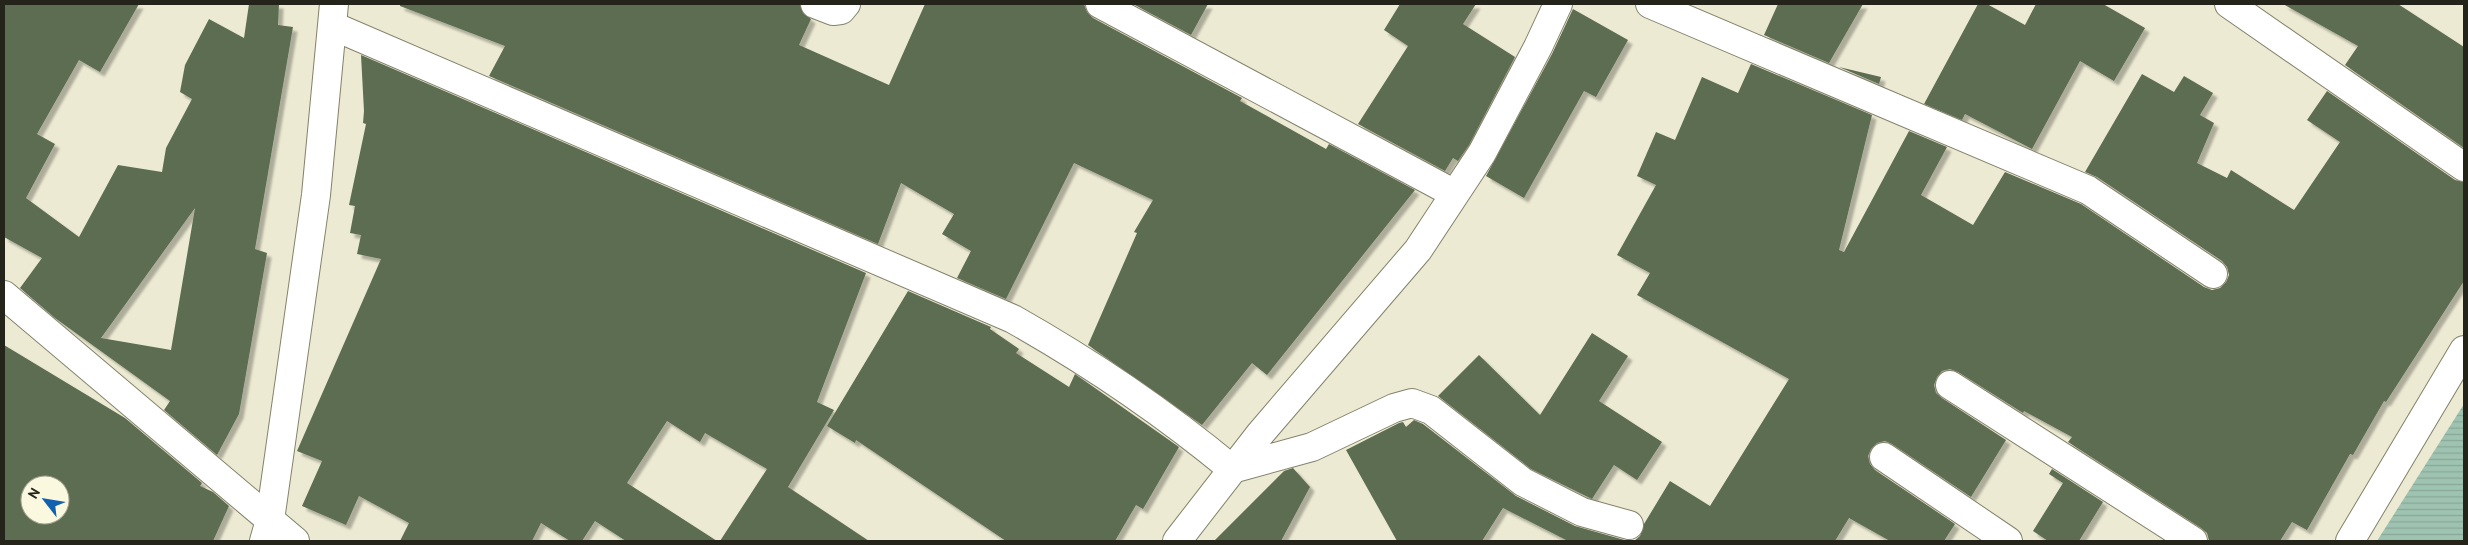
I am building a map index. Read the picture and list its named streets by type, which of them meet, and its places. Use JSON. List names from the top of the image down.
{
  "north": "top left"
}
